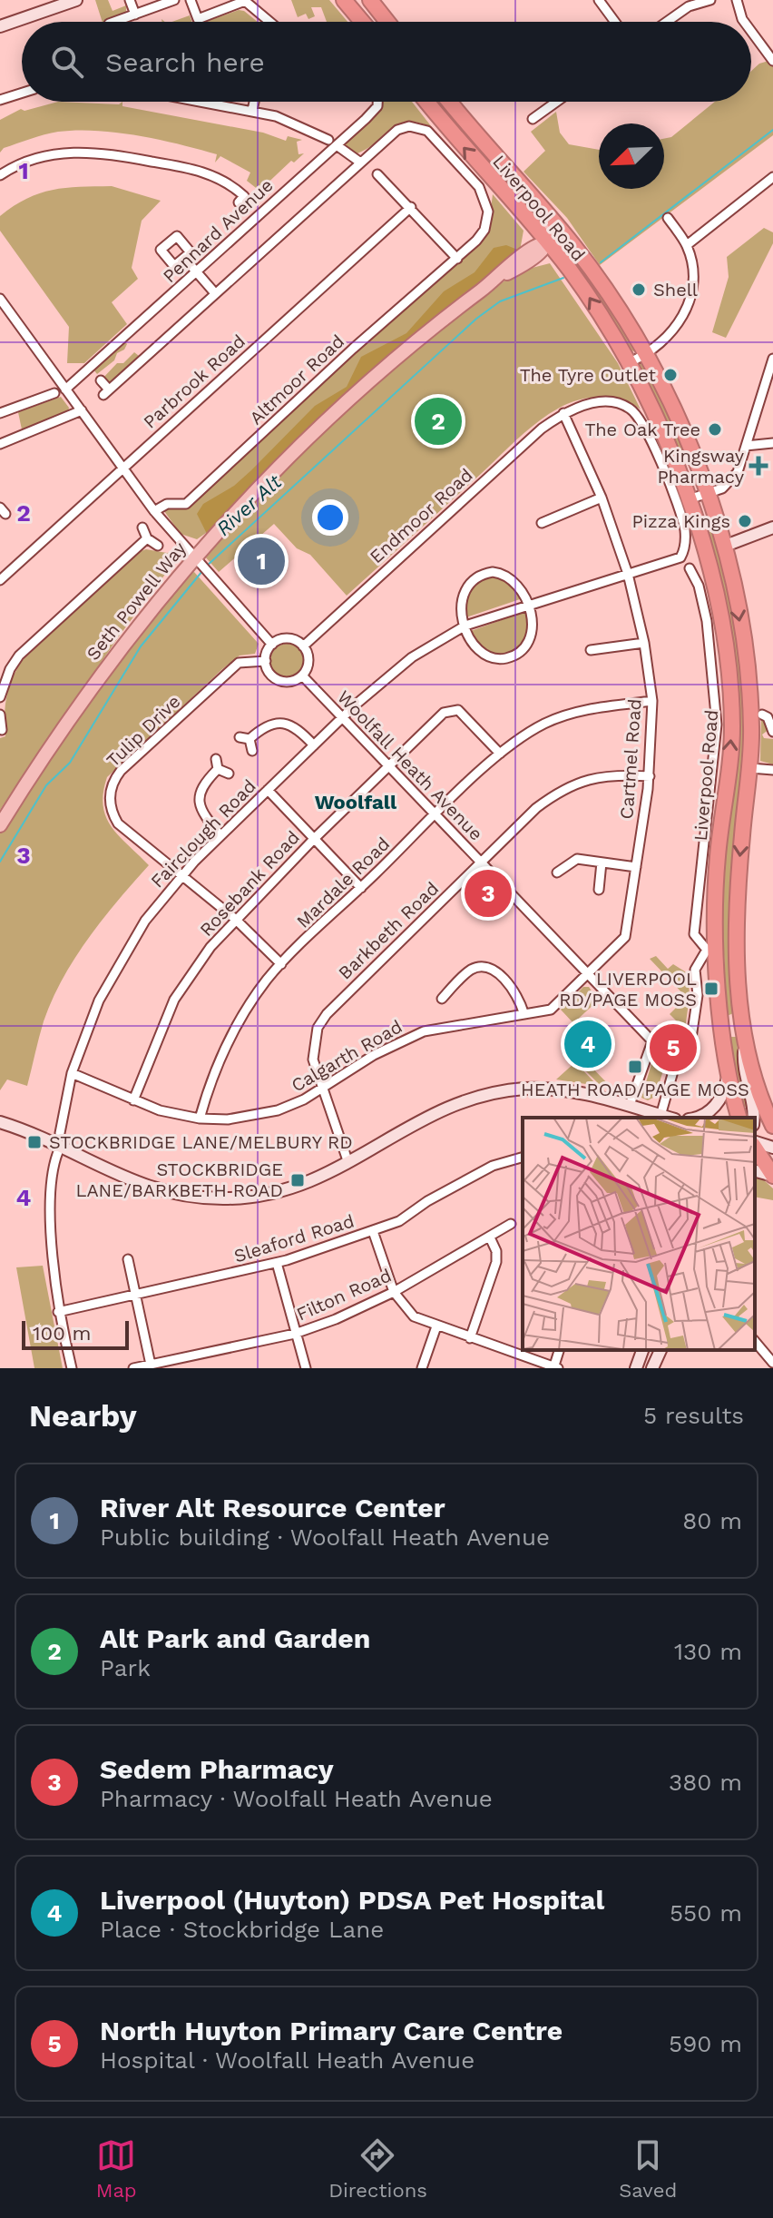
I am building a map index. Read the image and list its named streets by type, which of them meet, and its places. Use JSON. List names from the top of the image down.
{
  "streets": {
    "highway": ["Liverpool Road"],
    "main road": ["Seth Powell Way"],
    "street": [
      "Pennard Avenue",
      "Altmoor Road",
      "Parbrook Road",
      "Endmoor Road",
      "Tulip Drive",
      "Cartmel Road",
      "Woolfall Heath Avenue",
      "Fairclough Road",
      "Mardale Road",
      "Rosebank Road",
      "Barkbeth Road",
      "Calgarth Road",
      "Sleaford Road",
      "Filton Road"
    ]
  },
  "crossings": [
    ["Liverpool Road", "Altmoor Road"],
    ["Liverpool Road", "Seth Powell Way"],
    ["Endmoor Road", "Tulip Drive"],
    ["Endmoor Road", "Cartmel Road"],
    ["Endmoor Road", "Woolfall Heath Avenue"],
    ["Endmoor Road", "Fairclough Road"],
    ["Tulip Drive", "Woolfall Heath Avenue"],
    ["Tulip Drive", "Fairclough Road"],
    ["Tulip Drive", "Mardale Road"],
    ["Tulip Drive", "Rosebank Road"],
    ["Cartmel Road", "Woolfall Heath Avenue"],
    ["Cartmel Road", "Fairclough Road"],
    ["Cartmel Road", "Mardale Road"],
    ["Cartmel Road", "Barkbeth Road"],
    ["Cartmel Road", "Calgarth Road"],
    ["Woolfall Heath Avenue", "Fairclough Road"],
    ["Woolfall Heath Avenue", "Mardale Road"],
    ["Woolfall Heath Avenue", "Rosebank Road"],
    ["Woolfall Heath Avenue", "Barkbeth Road"],
    ["Woolfall Heath Avenue", "Calgarth Road"],
    ["Fairclough Road", "Calgarth Road"],
    ["Mardale Road", "Rosebank Road"],
    ["Mardale Road", "Calgarth Road"],
    ["Rosebank Road", "Calgarth Road"],
    ["Barkbeth Road", "Calgarth Road"]
  ],
  "districts": ["Woolfall"],
  "water": ["River Alt"],
  "places": {
    "other": [
      "Shell",
      "The Tyre Outlet",
      "The Oak Tree",
      "Pizza Kings"
    ],
    "health": ["Kingsway Pharmacy"],
    "transit": [
      "LIVERPOOL RD/PAGE MOSS",
      "HEATH ROAD/PAGE MOSS",
      "STOCKBRIDGE LANE/MELBURY RD",
      "STOCKBRIDGE LANE/BARKBETH ROAD"
    ]
  },
  "scale_bar": "100 m",
  "north": "bottom left",
  "page": {
    "search": "Search here",
    "pins": [
      "2",
      "1",
      "3",
      "4",
      "5"
    ],
    "scale": "100 m",
    "heading": ["Nearby", "5 results"],
    "list": [
      {
        "mark": "1",
        "name": "River Alt Resource Center",
        "note": "Public building · Woolfall Heath Avenue",
        "value": "80 m"
      },
      {
        "mark": "2",
        "name": "Alt Park and Garden",
        "note": "Park",
        "value": "130 m"
      },
      {
        "mark": "3",
        "name": "Sedem Pharmacy",
        "note": "Pharmacy · Woolfall Heath Avenue",
        "value": "380 m"
      },
      {
        "mark": "4",
        "name": "Liverpool (Huyton) PDSA Pet Hospital",
        "note": "Place · Stockbridge Lane",
        "value": "550 m"
      },
      {
        "mark": "5",
        "name": "North Huyton Primary Care Centre",
        "note": "Hospital · Woolfall Heath Avenue",
        "value": "590 m"
      }
    ],
    "nav": ["Map", "Directions", "Saved"]
  },
  "grid": {
    "rows": [
      "1",
      "2",
      "3",
      "4"
    ]
  }
}
